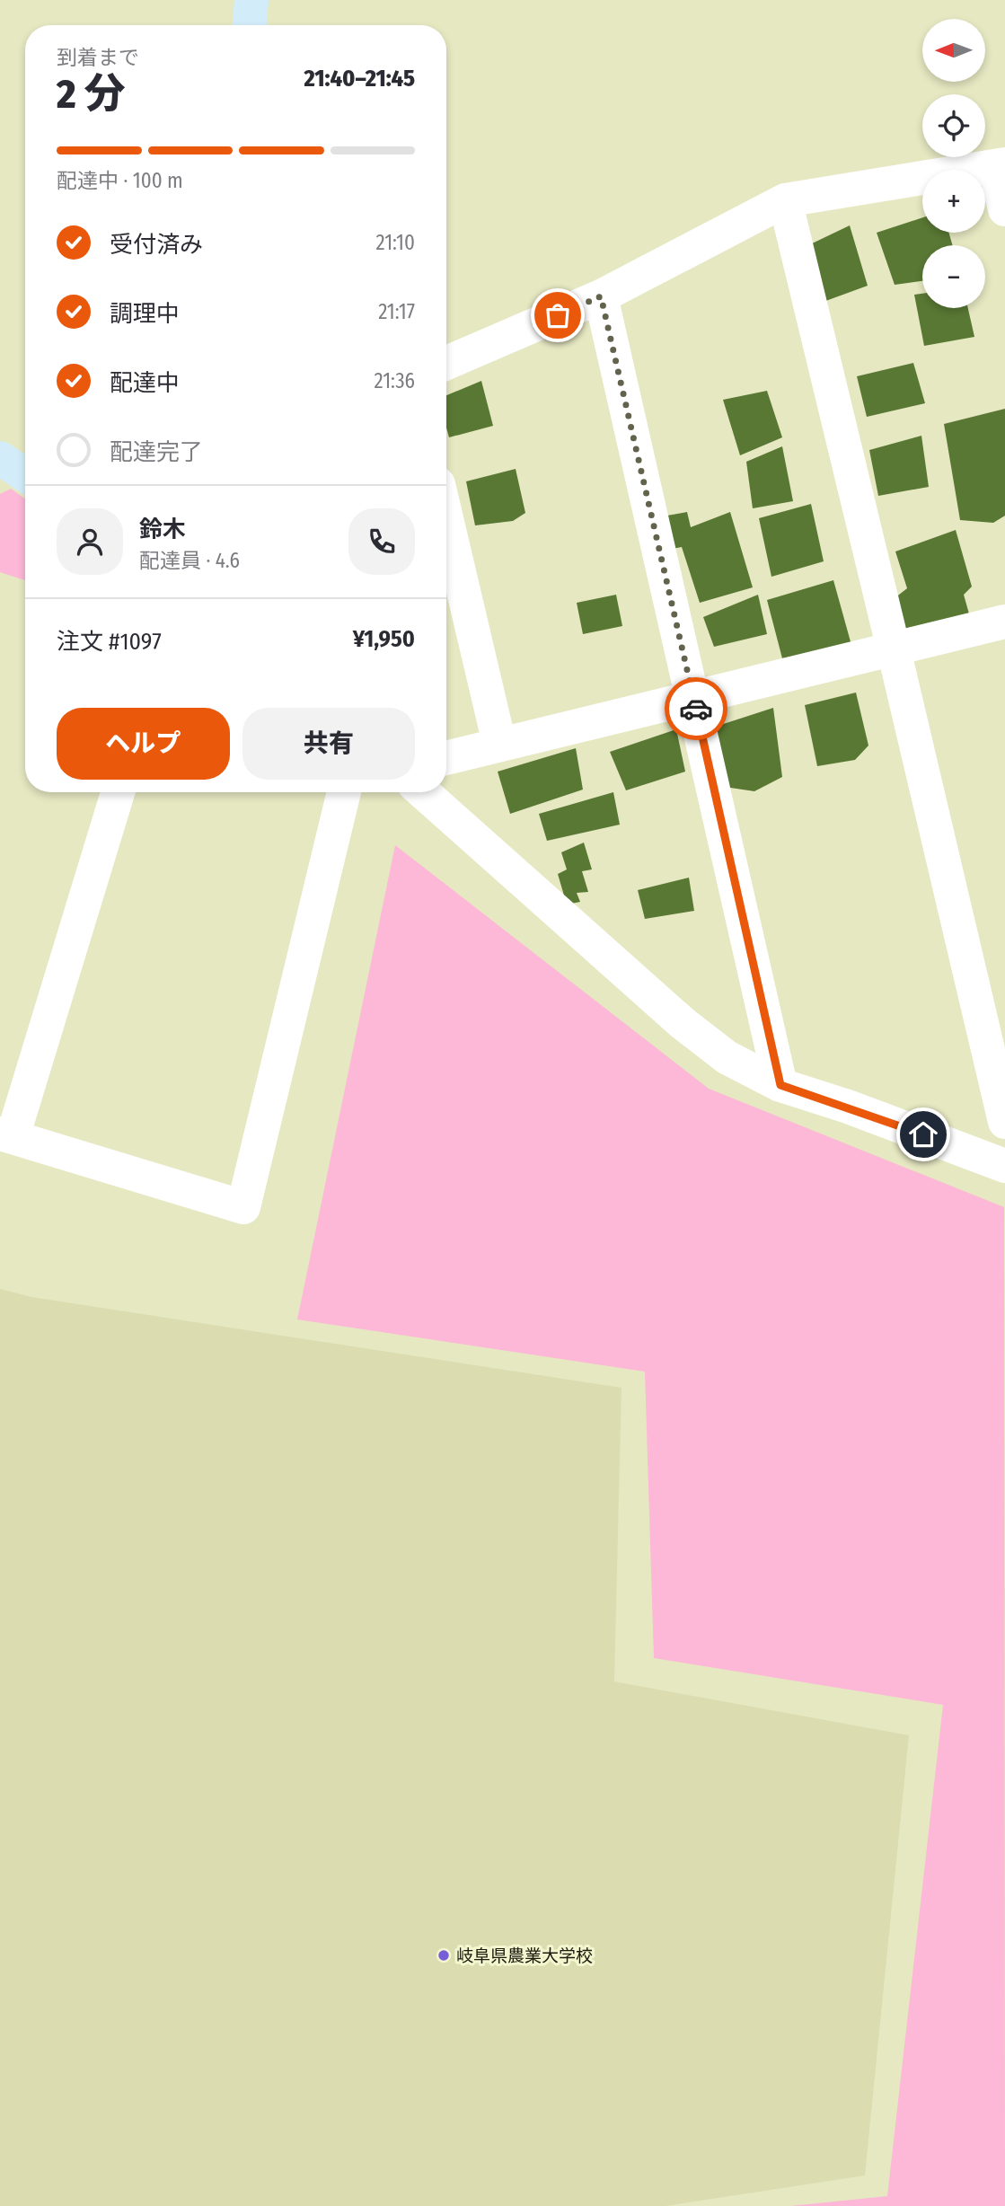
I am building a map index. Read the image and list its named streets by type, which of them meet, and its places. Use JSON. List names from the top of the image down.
{
  "places": ["岐阜県農業大学校"],
  "north": "left",
  "page": {
    "map_buttons": ["+", "−"],
    "heading": ["2 分", "到着まで", "21:40–21:45"],
    "panel": [
      "鈴木",
      "配達員 · 4.6",
      "注文 #1097",
      "¥1,950"
    ],
    "bar": "配達中 · 100 m",
    "list": [
      ["受付済み", "21:10"],
      ["調理中", "21:17"],
      ["配達中", "21:36"],
      "配達完了"
    ],
    "buttons": ["ヘルプ", "共有"]
  }
}
